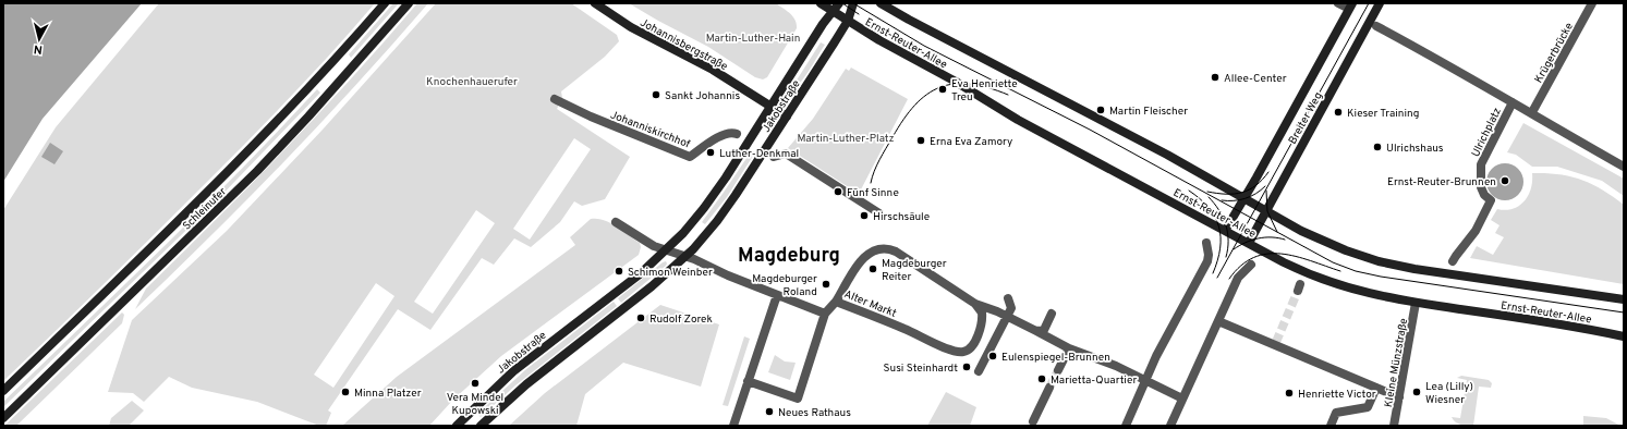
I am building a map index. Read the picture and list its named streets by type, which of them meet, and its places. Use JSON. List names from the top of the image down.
{
  "streets": {
    "main road": [
      "Ernst-Reuter-Allee",
      "Johannisbergstraße",
      "Jakobstraße",
      "Breiter Weg",
      "Schleinufer"
    ],
    "street": [
      "Krügerbrücke",
      "Johanniskirchhof",
      "Ulrichplatz",
      "Alter Markt",
      "Kleine Münzstraße"
    ]
  },
  "crossings": [
    ["Ernst-Reuter-Allee", "Jakobstraße"],
    ["Ernst-Reuter-Allee", "Breiter Weg"],
    ["Ernst-Reuter-Allee", "Kleine Münzstraße"],
    ["Johannisbergstraße", "Jakobstraße"],
    ["Krügerbrücke", "Ulrichplatz"]
  ],
  "districts": ["Magdeburg"],
  "parks": ["Martin-Luther-Hain", "Knochenhauerufer", "Martin-Luther-Platz"],
  "places": [
    "Allee-Center",
    "Eva Henriette Treu",
    "Sankt Johannis",
    "Martin Fleischer",
    "Kieser Training",
    "Erna Eva Zamory",
    "Ulrichshaus",
    "Luther-Denkmal",
    "Ernst-Reuter-Brunnen",
    "Fünf Sinne",
    "Hirschsäule",
    "Magdeburger Reiter",
    "Schimon Weinber",
    "Magdeburger Roland",
    "Rudolf Zorek",
    "Eulenspiegel-Brunnen",
    "Susi Steinhardt",
    "Marietta-Quartier",
    "Vera Mindel Kupowski",
    "Minna Platzer",
    "Lea (Lilly) Wiesner",
    "Henriette Victor",
    "Neues Rathaus"
  ],
  "north": "bottom"
}
